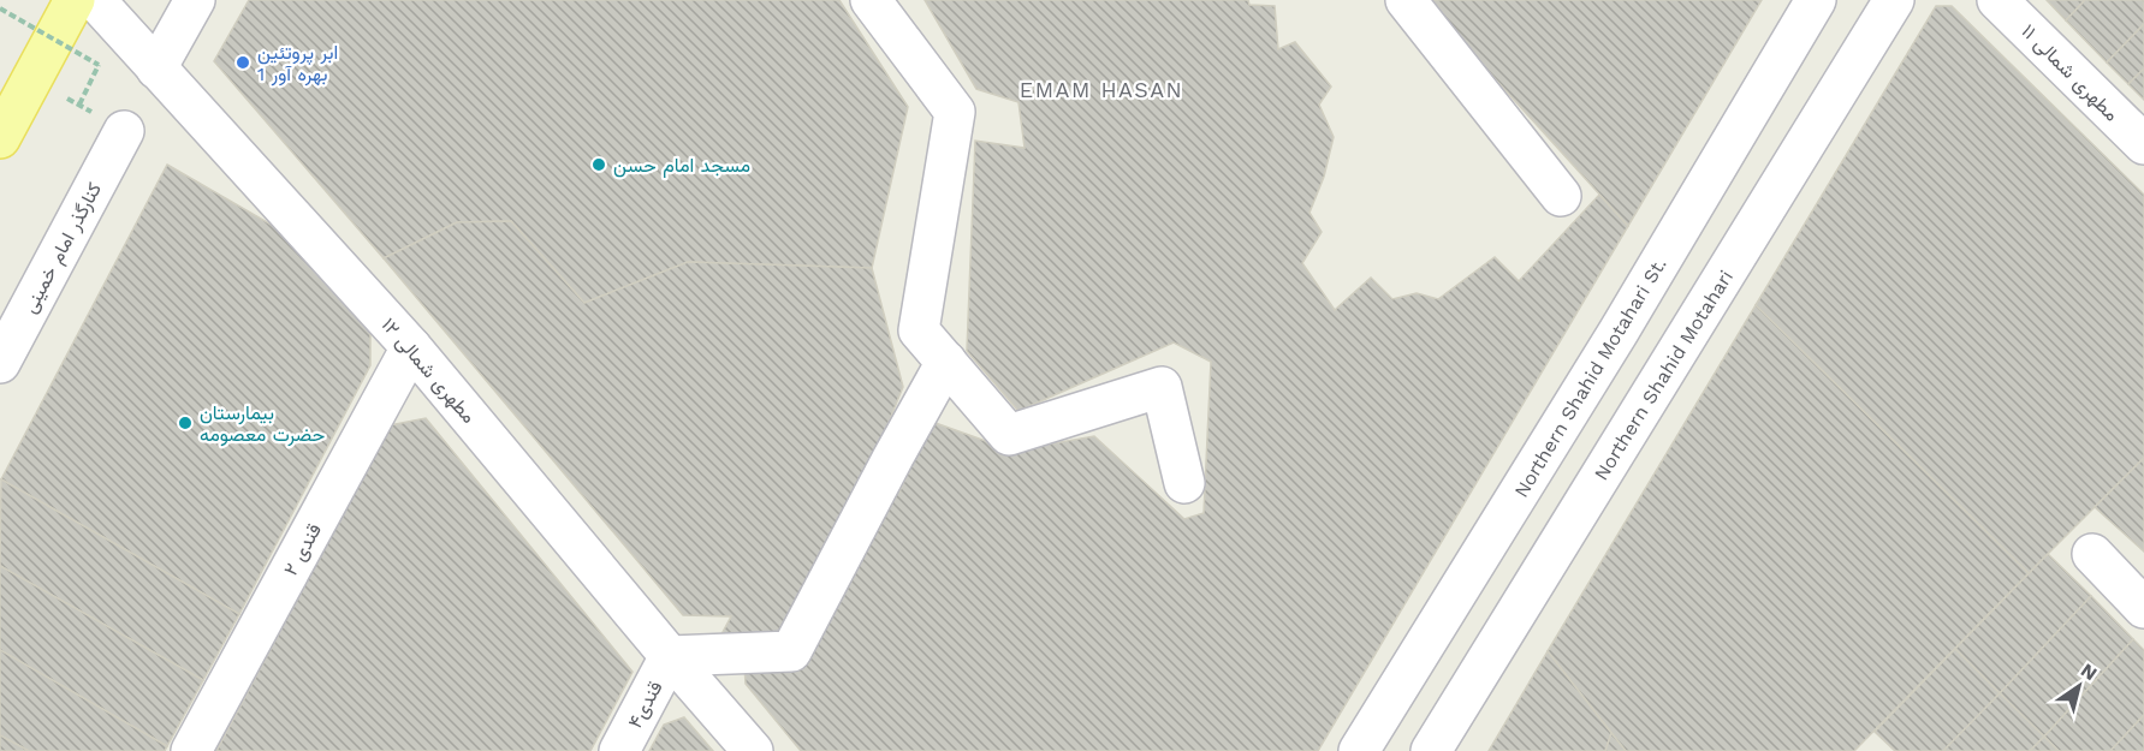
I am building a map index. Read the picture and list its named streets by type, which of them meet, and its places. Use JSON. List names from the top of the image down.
{
  "streets": {
    "street": [
      "مطهری شمالی ۱۱",
      "کنارگذر امام خمینی",
      "مطهری شمالی ۱۲",
      "Northern Shahid Motahari",
      "Northern Shahid Motahari St.",
      "قندی ۲",
      "قندی۴"
    ]
  },
  "crossings": [
    ["مطهری شمالی ۱۲", "قندی ۲"],
    ["مطهری شمالی ۱۲", "قندی۴"]
  ],
  "districts": ["EMAM HASAN"],
  "places": ["ابر پروتئین بهره آور 1", "مسجد امام حسن", "بیمارستان حضرت معصومه"],
  "north": "top right"
}
